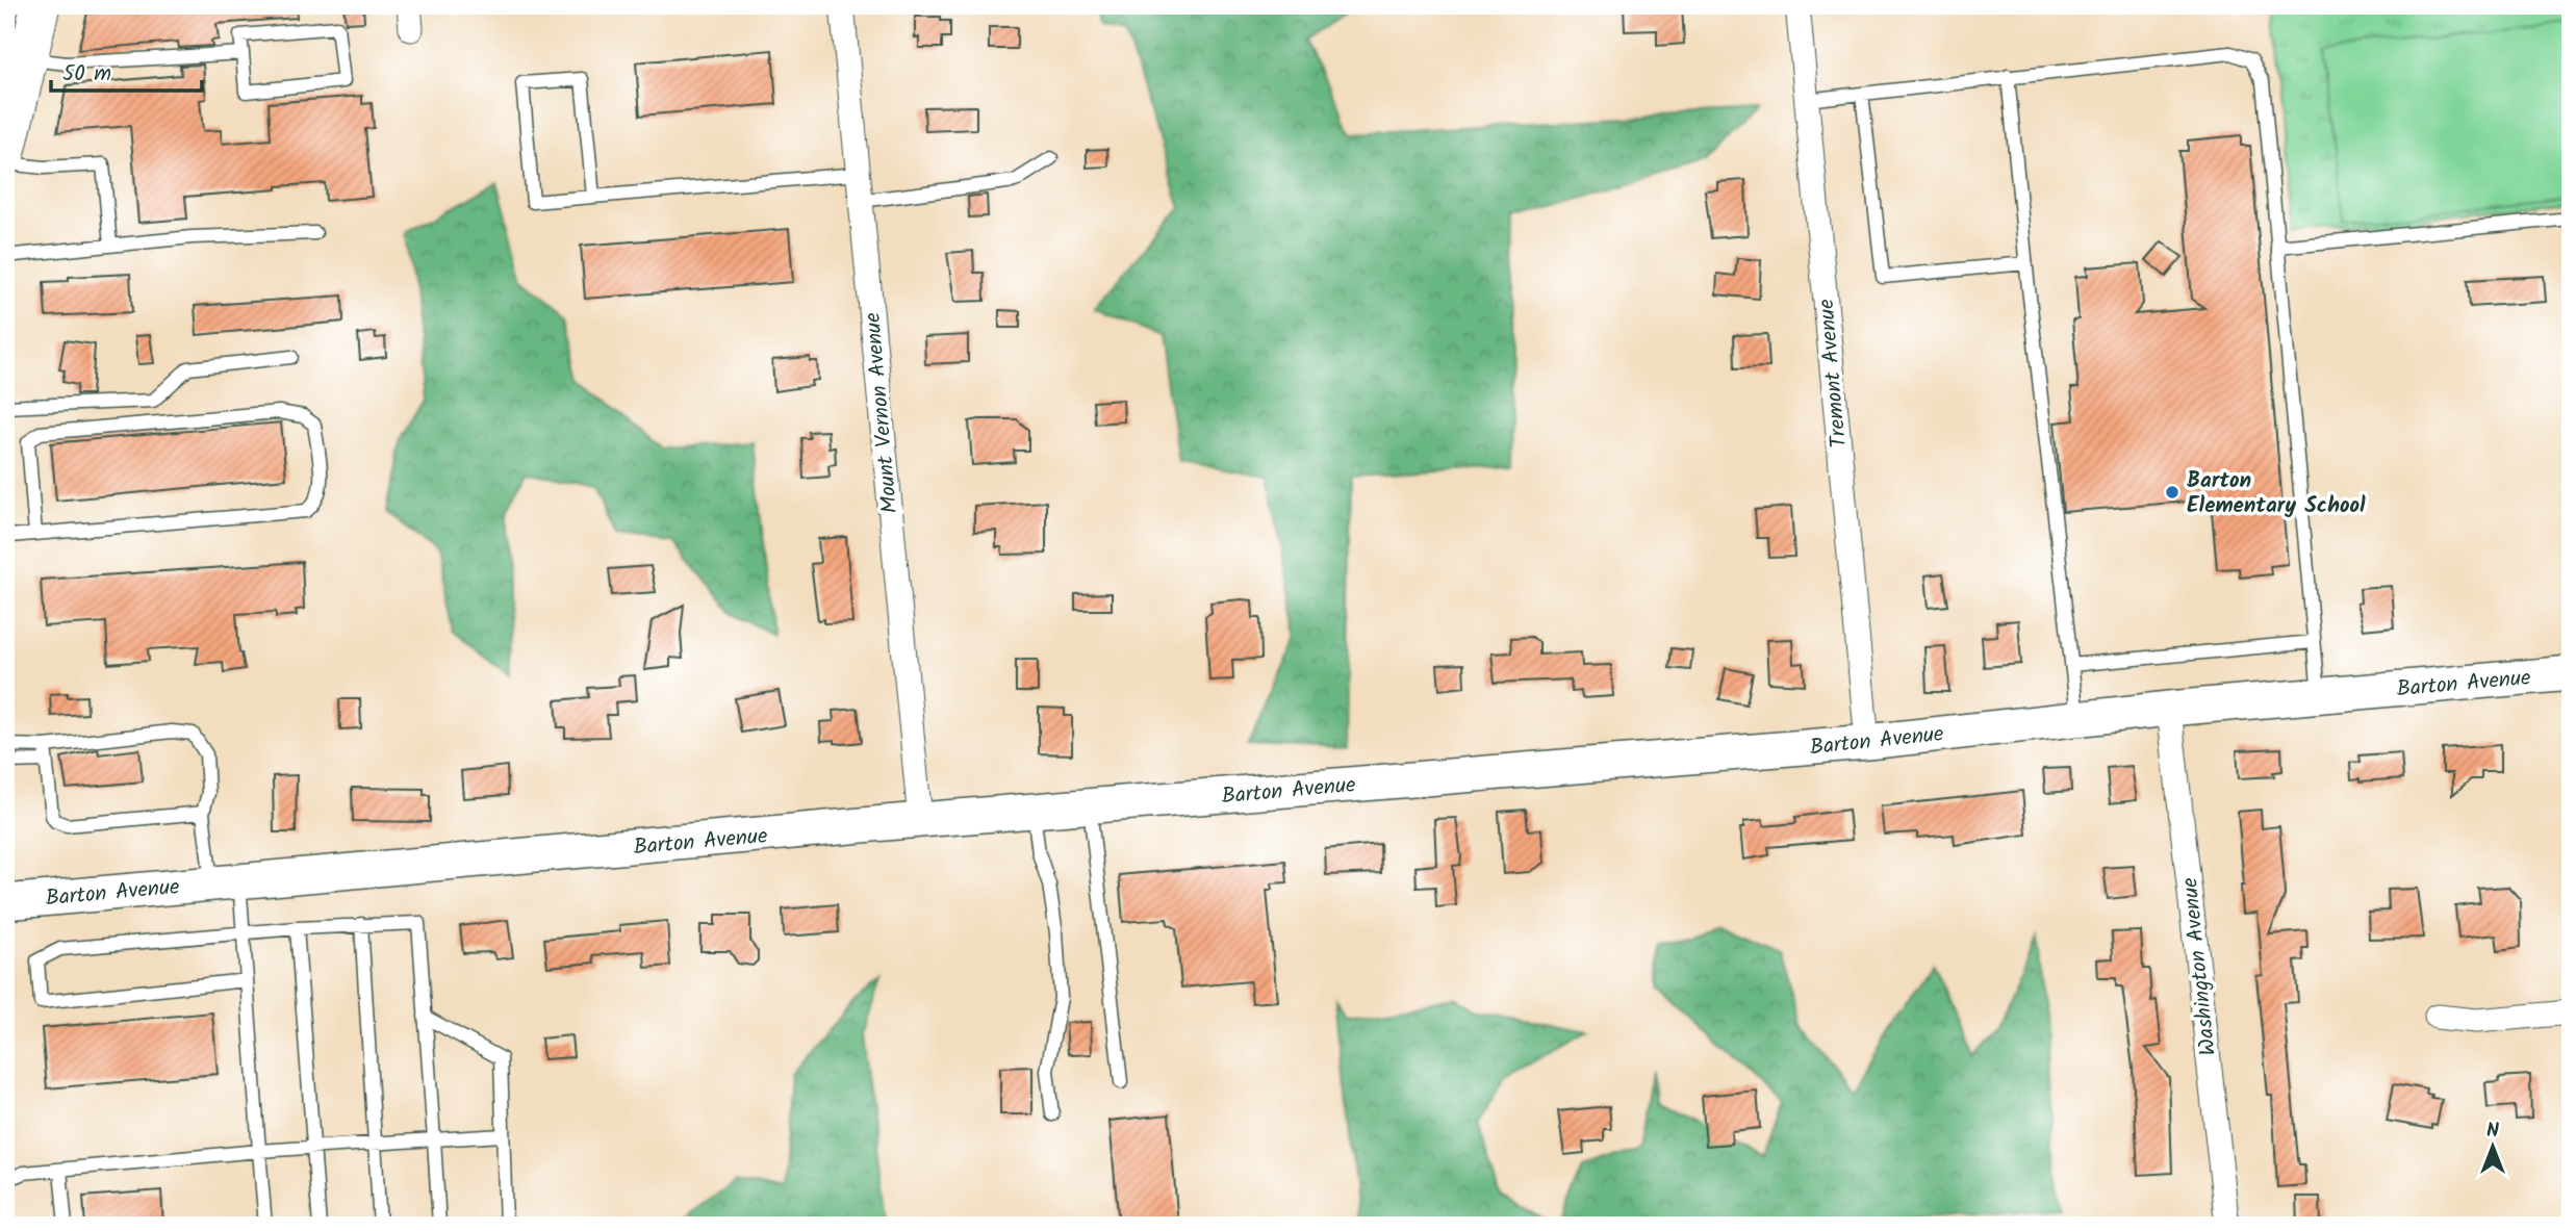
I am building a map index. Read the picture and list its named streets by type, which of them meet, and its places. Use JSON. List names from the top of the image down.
{
  "streets": {
    "street": [
      "Tremont Avenue",
      "Mount Vernon Avenue",
      "Barton Avenue",
      "Washington Avenue"
    ]
  },
  "crossings": [
    ["Tremont Avenue", "Barton Avenue"],
    ["Mount Vernon Avenue", "Barton Avenue"],
    ["Barton Avenue", "Washington Avenue"]
  ],
  "places": ["Barton Elementary School"],
  "scale_bar": "50 m",
  "north": "top"
}
